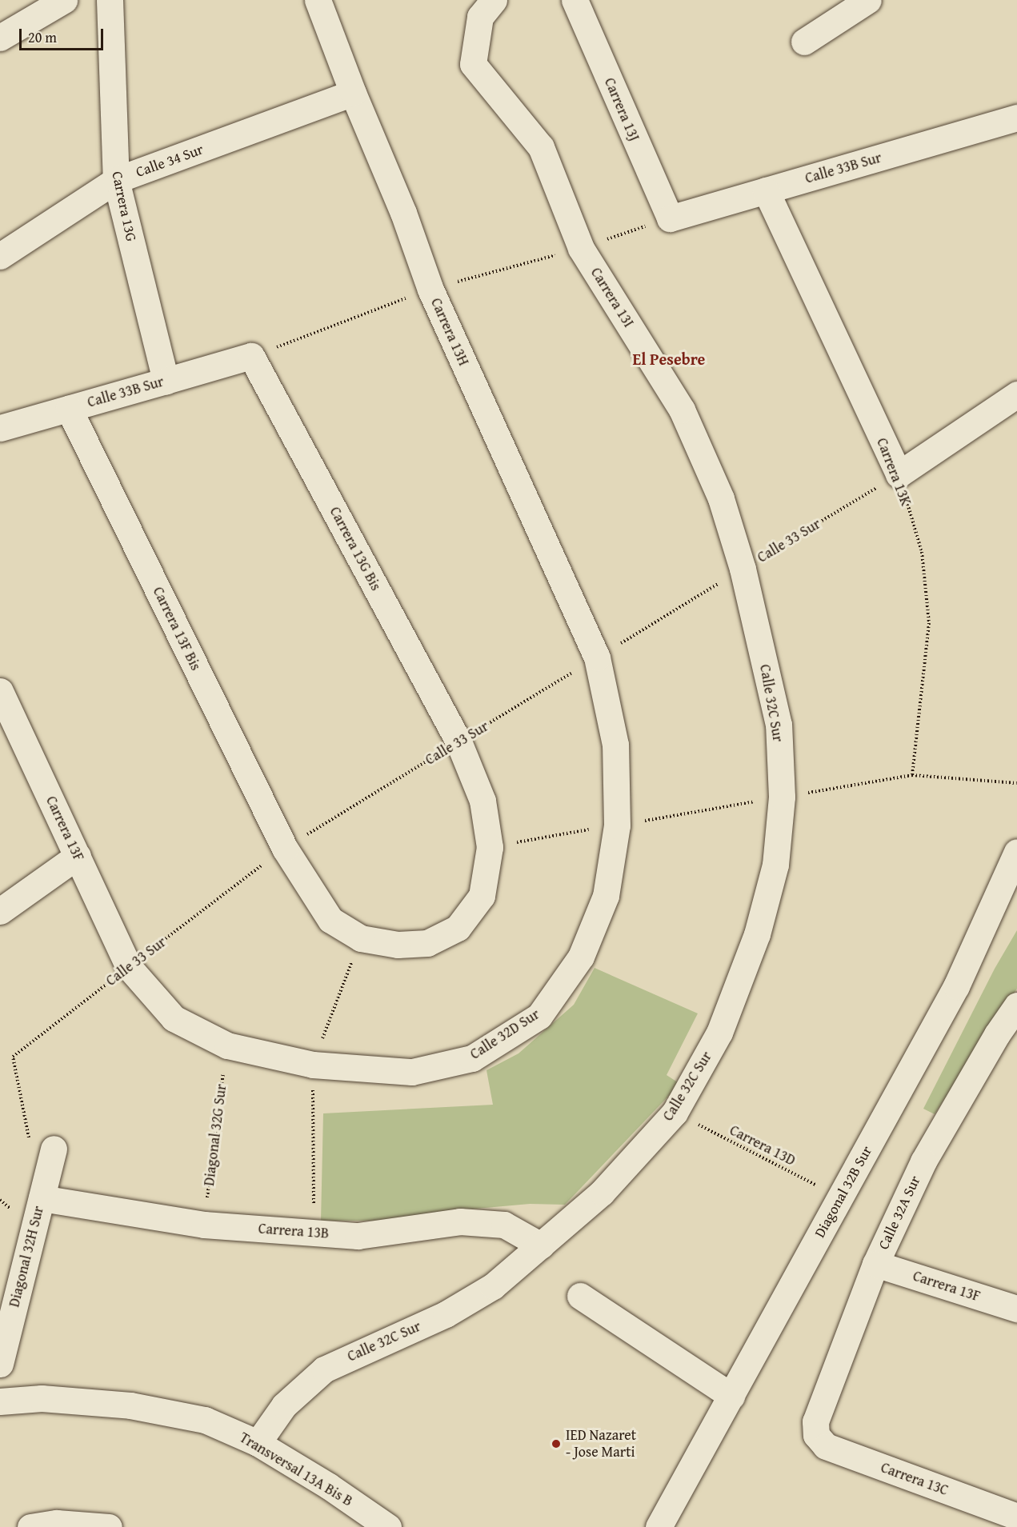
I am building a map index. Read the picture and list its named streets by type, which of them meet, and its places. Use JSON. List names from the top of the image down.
{
  "streets": {
    "street": [
      "Carrera 13J",
      "Calle 34 Sur",
      "Calle 33B Sur",
      "Carrera 13G",
      "Carrera 13I",
      "Carrera 13H",
      "Carrera 13K",
      "Carrera 13G Bis",
      "Carrera 13F Bis",
      "Calle 32C Sur",
      "Carrera 13F",
      "Calle 32D Sur",
      "Diagonal 32B Sur",
      "Calle 32A Sur",
      "Carrera 13B",
      "Diagonal 32H Sur",
      "Transversal 13A Bis B",
      "Carrera 13C"
    ],
    "path": ["Calle 33 Sur", "Diagonal 32G Sur", "Carrera 13D"]
  },
  "crossings": [
    ["Carrera 13J", "Calle 33B Sur"],
    ["Calle 34 Sur", "Carrera 13G"],
    ["Calle 34 Sur", "Carrera 13H"],
    ["Calle 33B Sur", "Carrera 13G"],
    ["Calle 33B Sur", "Carrera 13K"],
    ["Calle 33B Sur", "Carrera 13G Bis"],
    ["Calle 33B Sur", "Carrera 13F Bis"],
    ["Carrera 13I", "Calle 33 Sur"],
    ["Carrera 13I", "Calle 32C Sur"],
    ["Carrera 13H", "Calle 33 Sur"],
    ["Carrera 13H", "Calle 32D Sur"],
    ["Carrera 13K", "Calle 33 Sur"],
    ["Calle 33 Sur", "Carrera 13G Bis"],
    ["Calle 33 Sur", "Carrera 13F Bis"],
    ["Calle 33 Sur", "Calle 32C Sur"],
    ["Calle 33 Sur", "Carrera 13F"],
    ["Calle 33 Sur", "Calle 32D Sur"],
    ["Calle 33 Sur", "Diagonal 32H Sur"],
    ["Carrera 13G Bis", "Carrera 13F Bis"],
    ["Calle 32C Sur", "Carrera 13D"],
    ["Calle 32C Sur", "Carrera 13B"],
    ["Calle 32C Sur", "Transversal 13A Bis B"],
    ["Carrera 13F", "Calle 32D Sur"],
    ["Carrera 13F", "Calle 32A Sur"],
    ["Calle 32D Sur", "Diagonal 32G Sur"],
    ["Diagonal 32G Sur", "Carrera 13B"],
    ["Carrera 13D", "Diagonal 32B Sur"],
    ["Calle 32A Sur", "Carrera 13C"],
    ["Carrera 13B", "Diagonal 32H Sur"]
  ],
  "districts": ["El Pesebre"],
  "places": ["IED Nazaret - Jose Marti"],
  "scale_bar": "20 m"
}
